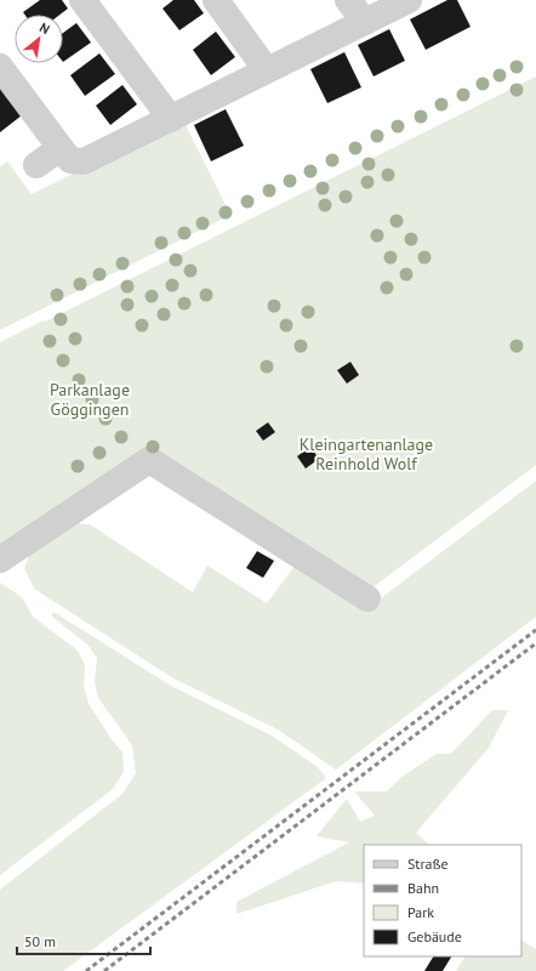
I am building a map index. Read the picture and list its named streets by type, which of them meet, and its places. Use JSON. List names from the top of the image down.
{
  "parks": ["Parkanlage Göggingen", "Kleingartenanlage Reinhold Wolf"],
  "legend": [
    "Straße",
    "Bahn",
    "Park",
    "Gebäude"
  ],
  "scale_bar": "50 m",
  "north": "top right"
}
